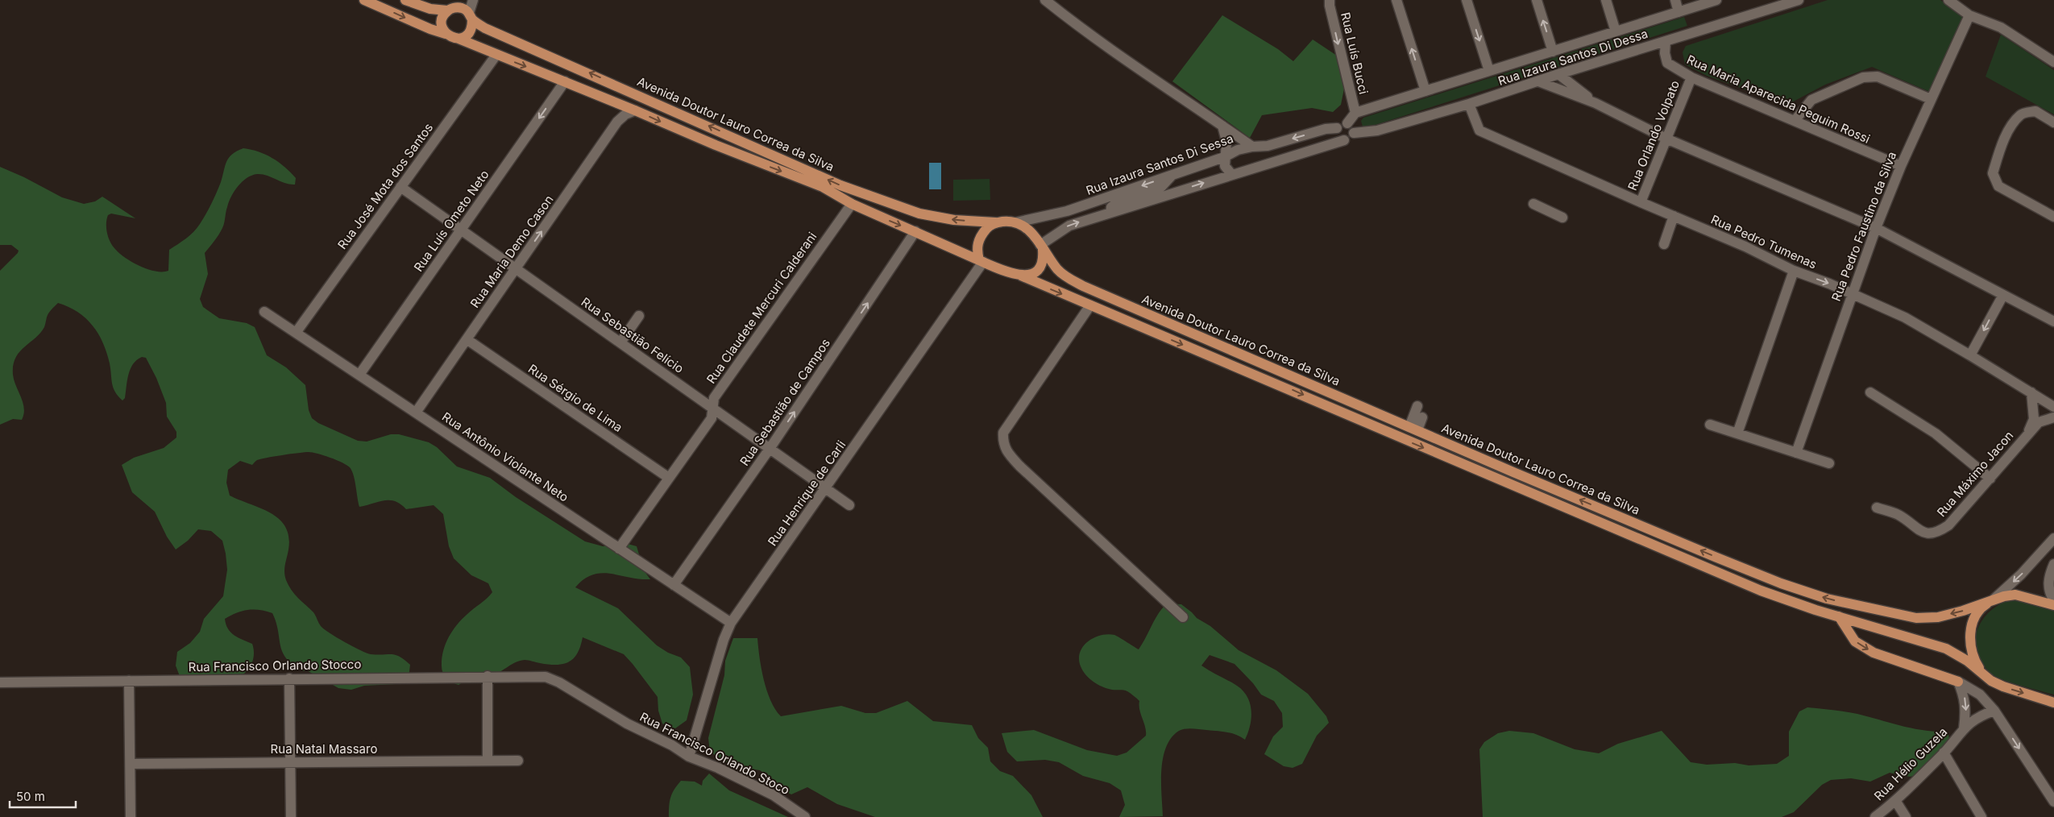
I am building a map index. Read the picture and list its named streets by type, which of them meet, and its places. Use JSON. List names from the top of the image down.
{
  "streets": {
    "main road": ["Avenida Doutor Lauro Correa da Silva"],
    "street": [
      "Rua Luís Bucci",
      "Rua Izaura Santos Di Dessa",
      "Rua Maria Aparecida Peguim Rossi",
      "Rua Orlando Volpato",
      "Rua Izaura Santos Di Sessa",
      "Rua José Mota dos Santos",
      "Rua Luís Ometo Neto",
      "Rua Pedro Faustino da Silva",
      "Rua Pedro Tumenas",
      "Rua Maria Demo Cason",
      "Rua Claudete Mercuri Calderani",
      "Rua Sebastião Felício",
      "Rua Sérgio de Lima",
      "Rua Sebastião de Campos",
      "Rua Antônio Violante Neto",
      "Rua Máximo Jacon",
      "Rua Henrique de Carli",
      "Rua Francisco Orlando Stocco",
      "Rua Natal Massaro",
      "Rua Francisco Orlando Stoco",
      "Rua Hélio Guzela"
    ]
  },
  "crossings": [
    ["Rua Luís Bucci", "Rua Izaura Santos Di Dessa"],
    ["Rua Izaura Santos Di Dessa", "Rua Maria Aparecida Peguim Rossi"],
    ["Rua Izaura Santos Di Dessa", "Rua Izaura Santos Di Sessa"],
    ["Rua Izaura Santos Di Dessa", "Rua Pedro Tumenas"],
    ["Rua Maria Aparecida Peguim Rossi", "Rua Orlando Volpato"],
    ["Rua Maria Aparecida Peguim Rossi", "Rua Pedro Faustino da Silva"],
    ["Avenida Doutor Lauro Correa da Silva", "Rua Izaura Santos Di Sessa"],
    ["Avenida Doutor Lauro Correa da Silva", "Rua José Mota dos Santos"],
    ["Avenida Doutor Lauro Correa da Silva", "Rua Luís Ometo Neto"],
    ["Avenida Doutor Lauro Correa da Silva", "Rua Maria Demo Cason"],
    ["Avenida Doutor Lauro Correa da Silva", "Rua Claudete Mercuri Calderani"],
    ["Avenida Doutor Lauro Correa da Silva", "Rua Sebastião de Campos"],
    ["Avenida Doutor Lauro Correa da Silva", "Rua Henrique de Carli"],
    ["Rua Orlando Volpato", "Rua Pedro Tumenas"],
    ["Rua Izaura Santos Di Sessa", "Rua Henrique de Carli"],
    ["Rua José Mota dos Santos", "Rua Sebastião Felício"],
    ["Rua José Mota dos Santos", "Rua Antônio Violante Neto"],
    ["Rua Luís Ometo Neto", "Rua Sebastião Felício"],
    ["Rua Luís Ometo Neto", "Rua Antônio Violante Neto"],
    ["Rua Pedro Faustino da Silva", "Rua Pedro Tumenas"],
    ["Rua Maria Demo Cason", "Rua Sebastião Felício"],
    ["Rua Maria Demo Cason", "Rua Sérgio de Lima"],
    ["Rua Maria Demo Cason", "Rua Antônio Violante Neto"],
    ["Rua Claudete Mercuri Calderani", "Rua Sebastião Felício"],
    ["Rua Claudete Mercuri Calderani", "Rua Sérgio de Lima"],
    ["Rua Claudete Mercuri Calderani", "Rua Antônio Violante Neto"],
    ["Rua Sebastião Felício", "Rua Sebastião de Campos"],
    ["Rua Sebastião Felício", "Rua Henrique de Carli"],
    ["Rua Sebastião de Campos", "Rua Antônio Violante Neto"],
    ["Rua Antônio Violante Neto", "Rua Henrique de Carli"],
    ["Rua Henrique de Carli", "Rua Francisco Orlando Stoco"],
    ["Rua Francisco Orlando Stocco", "Rua Francisco Orlando Stoco"]
  ],
  "one_way": ["Rua Luís Ometo Neto", "Rua Maria Demo Cason", "Rua Sebastião de Campos"],
  "scale_bar": "50 m"
}
